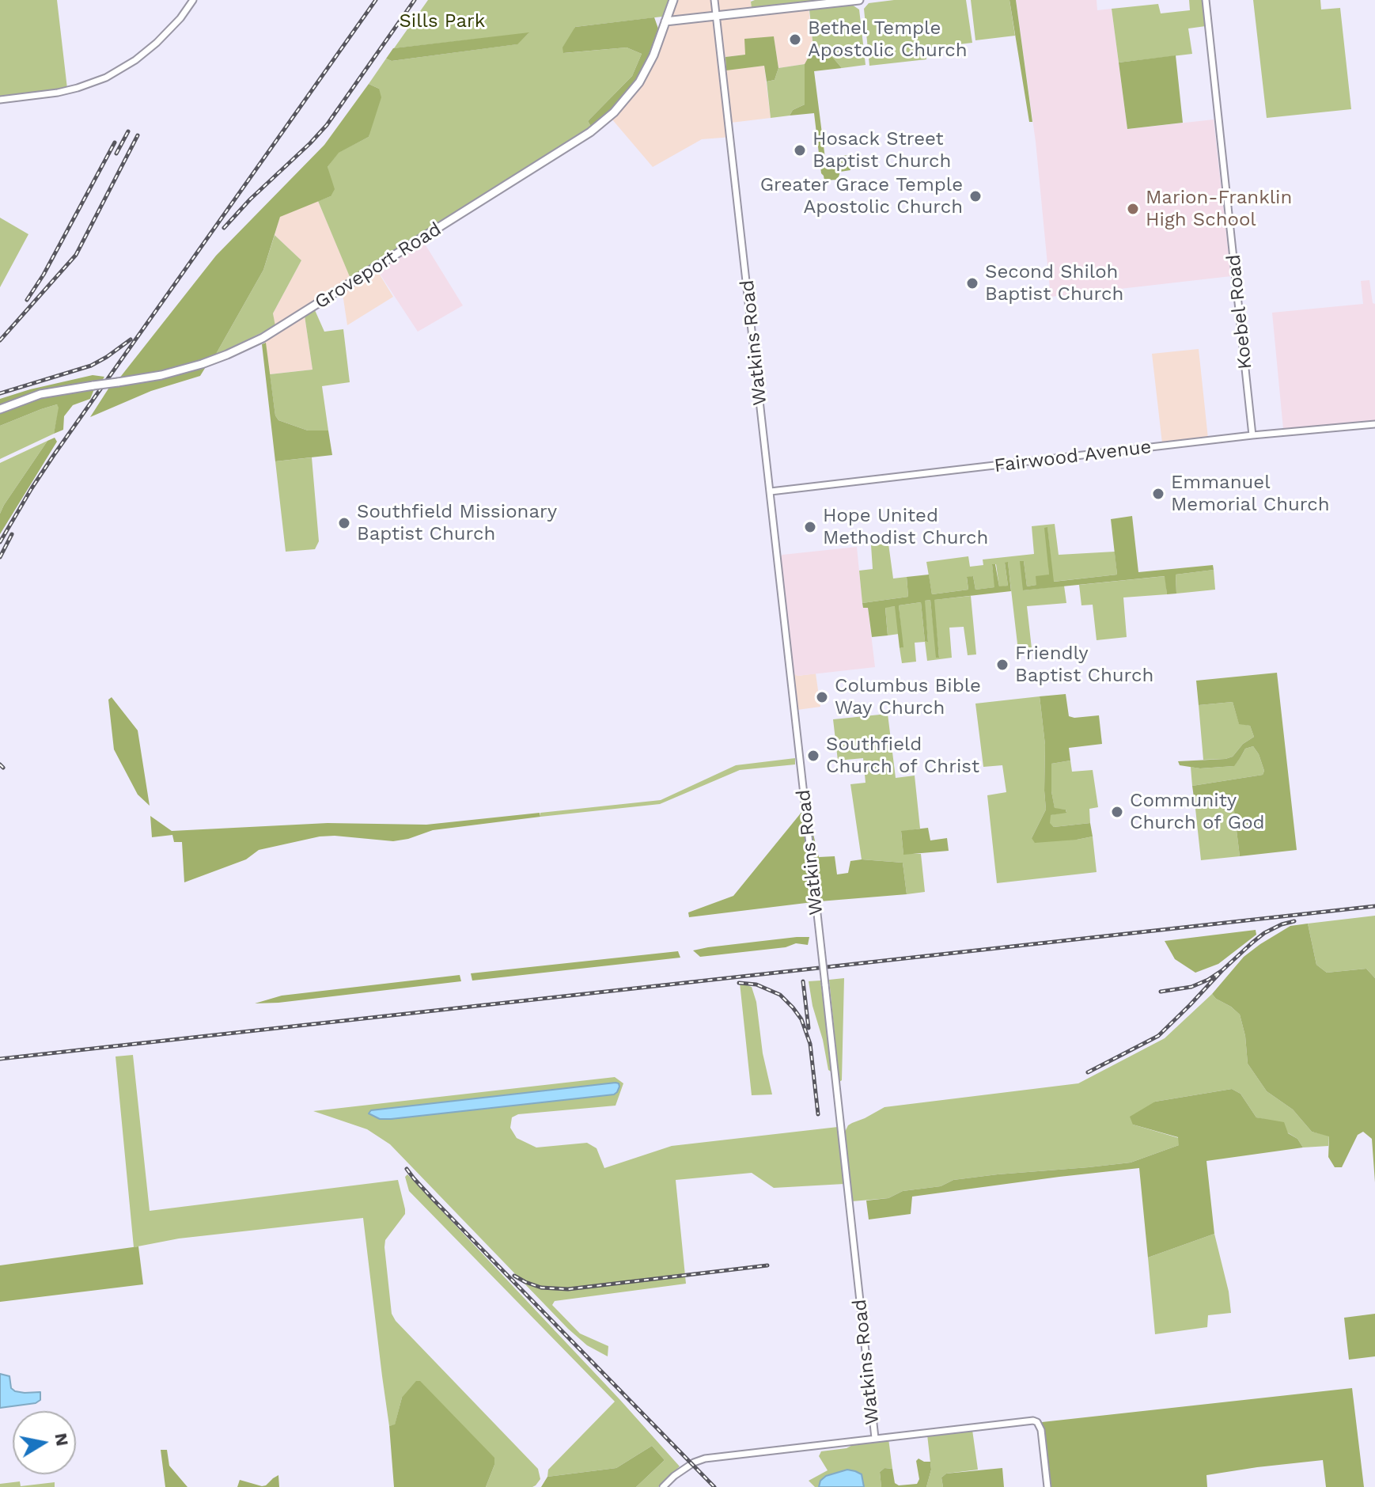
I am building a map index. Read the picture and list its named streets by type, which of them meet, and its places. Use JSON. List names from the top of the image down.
{
  "streets": {
    "main road": ["Groveport Road"],
    "street": ["Koebel Road", "Watkins Road", "Fairwood Avenue"]
  },
  "crossings": [
    ["Koebel Road", "Fairwood Avenue"],
    ["Watkins Road", "Fairwood Avenue"]
  ],
  "parks": ["Sills Park"],
  "places": [
    "Bethel Temple Apostolic Church",
    "Hosack Street Baptist Church",
    "Greater Grace Temple Apostolic Church",
    "Marion-Franklin High School",
    "Second Shiloh Baptist Church",
    "Emmanuel Memorial Church",
    "Southfield Missionary Baptist Church",
    "Hope United Methodist Church",
    "Friendly Baptist Church",
    "Columbus Bible Way Church",
    "Southfield Church of Christ",
    "Community Church of God"
  ],
  "north": "right"
}
